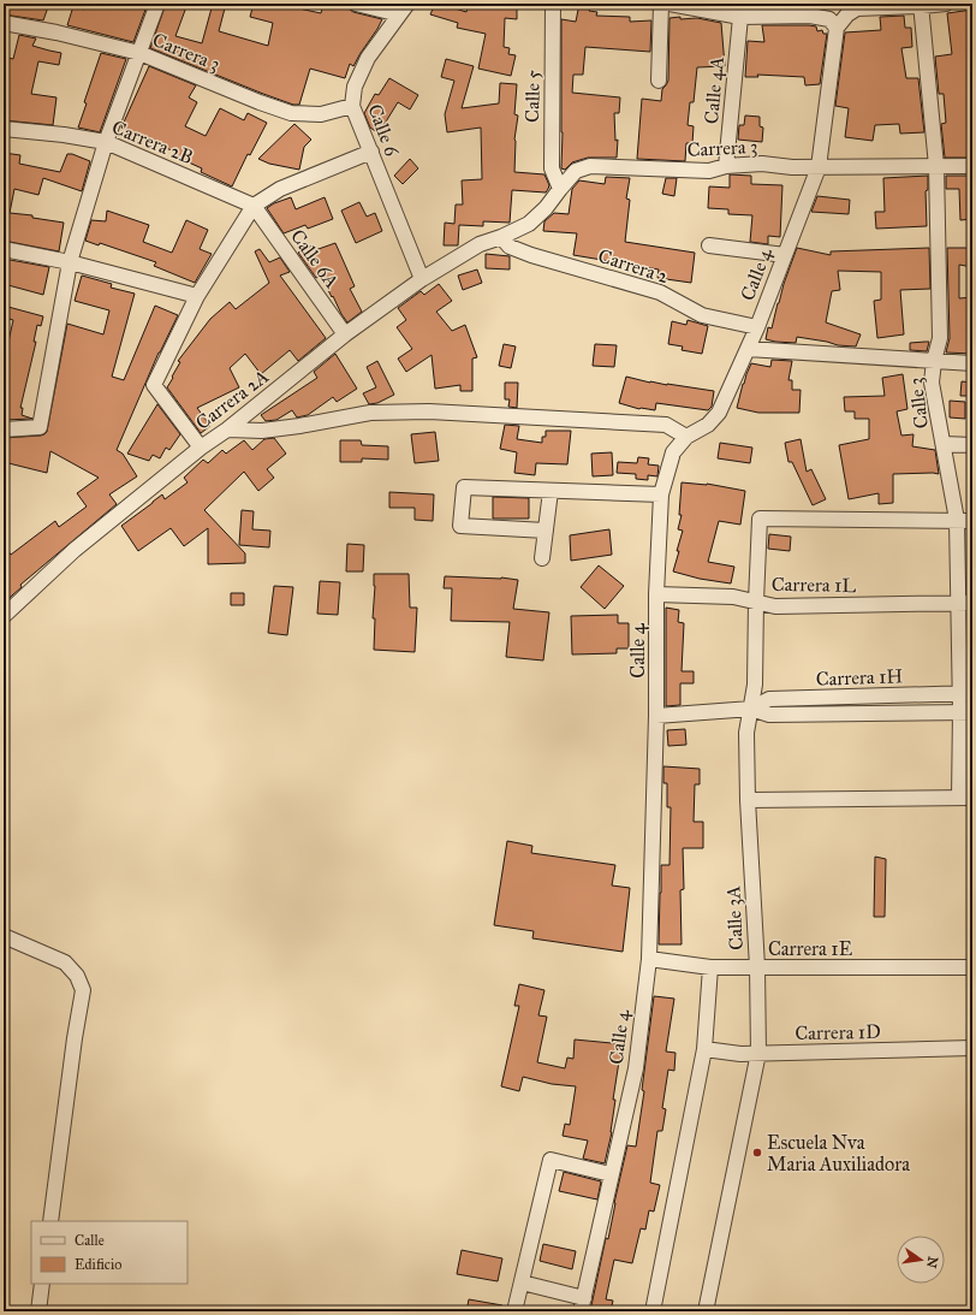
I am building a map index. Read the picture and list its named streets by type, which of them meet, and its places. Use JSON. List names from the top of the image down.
{
  "streets": {
    "street": [
      "Carrera 3",
      "Calle 4A",
      "Calle 5",
      "Calle 6",
      "Carrera 2B",
      "Calle 6A",
      "Carrera 2",
      "Calle 4",
      "Carrera 2A",
      "Calle 3",
      "Carrera 1L",
      "Carrera 1H",
      "Calle 3A",
      "Carrera 1E",
      "Carrera 1D"
    ]
  },
  "crossings": [
    ["Carrera 3", "Calle 4A"],
    ["Carrera 3", "Calle 5"],
    ["Carrera 3", "Calle 6"],
    ["Carrera 3", "Carrera 2"],
    ["Carrera 3", "Calle 4"],
    ["Carrera 3", "Carrera 2A"],
    ["Carrera 3", "Calle 3"],
    ["Calle 6", "Carrera 2A"],
    ["Carrera 2B", "Calle 6A"],
    ["Calle 6A", "Carrera 2A"],
    ["Carrera 2", "Calle 4"],
    ["Carrera 2", "Carrera 2A"],
    ["Calle 4", "Carrera 1L"],
    ["Calle 4", "Carrera 1H"],
    ["Calle 4", "Carrera 1E"],
    ["Calle 3", "Carrera 1L"],
    ["Calle 3", "Carrera 1H"],
    ["Calle 3", "Calle 3A"],
    ["Carrera 1L", "Calle 3A"],
    ["Carrera 1H", "Calle 3A"],
    ["Calle 3A", "Carrera 1E"],
    ["Calle 3A", "Carrera 1D"]
  ],
  "places": ["Escuela Nva Maria Auxiliadora"],
  "legend": ["Calle", "Edificio"],
  "north": "right"
}
